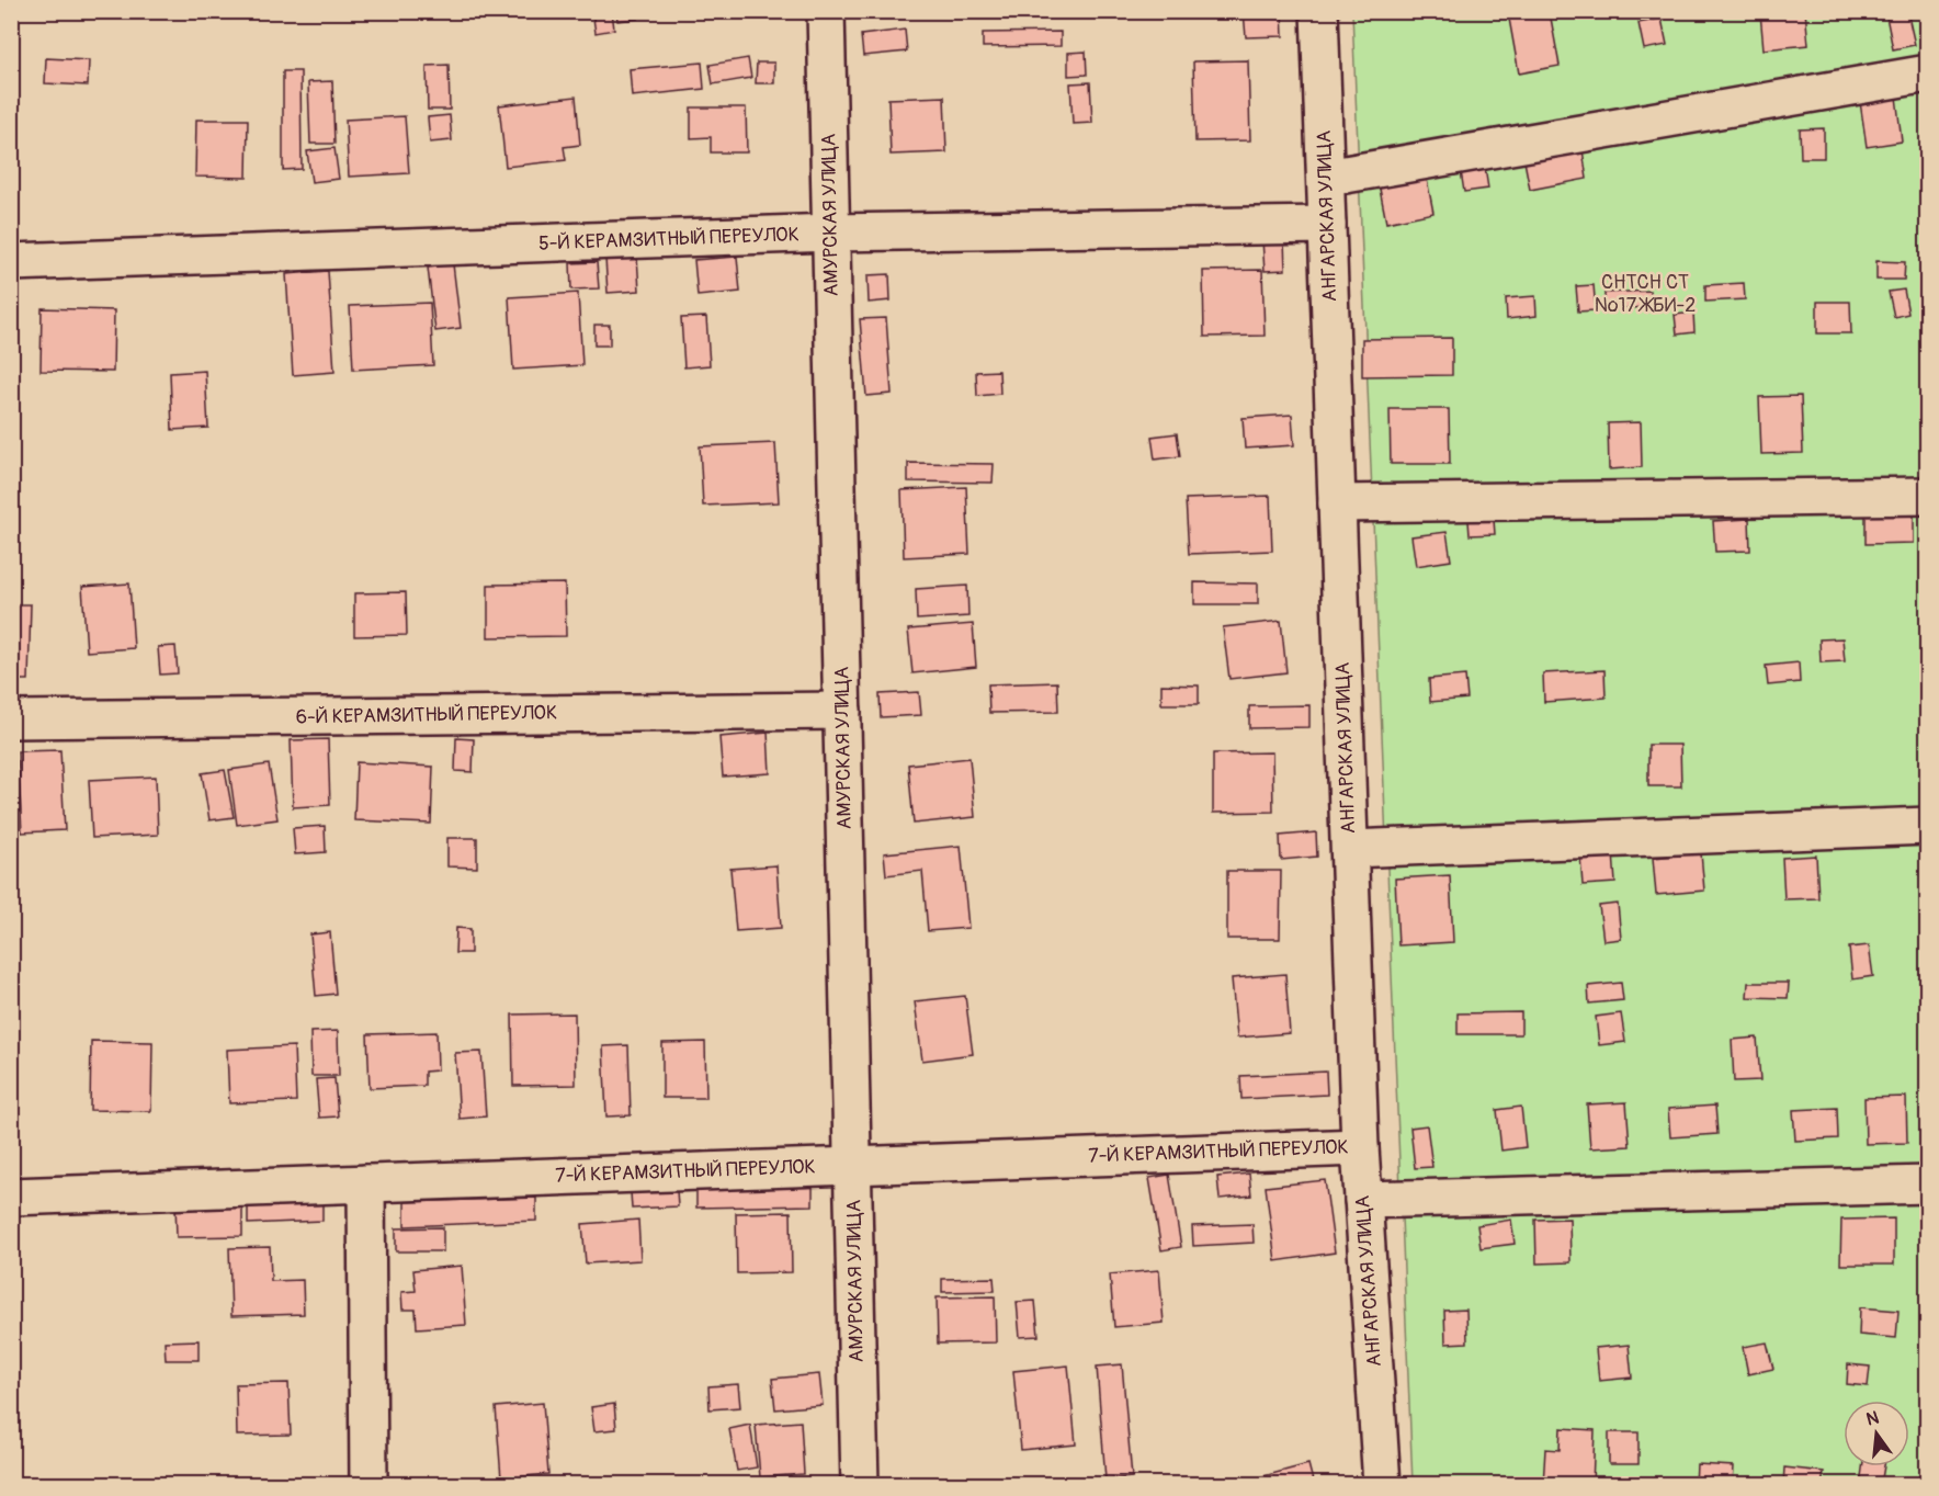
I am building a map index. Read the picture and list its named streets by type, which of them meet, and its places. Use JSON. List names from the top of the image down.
{
  "streets": {
    "street": [
      "АМУРСКАЯ УЛИЦА",
      "АНГАРСКАЯ УЛИЦА",
      "5-Й КЕРАМЗИТНЫЙ ПЕРЕУЛОК",
      "6-Й КЕРАМЗИТНЫЙ ПЕРЕУЛОК",
      "7-Й КЕРАМЗИТНЫЙ ПЕРЕУЛОК"
    ]
  },
  "crossings": [
    ["АМУРСКАЯ УЛИЦА", "5-Й КЕРАМЗИТНЫЙ ПЕРЕУЛОК"],
    ["АМУРСКАЯ УЛИЦА", "6-Й КЕРАМЗИТНЫЙ ПЕРЕУЛОК"],
    ["АМУРСКАЯ УЛИЦА", "7-Й КЕРАМЗИТНЫЙ ПЕРЕУЛОК"],
    ["АНГАРСКАЯ УЛИЦА", "5-Й КЕРАМЗИТНЫЙ ПЕРЕУЛОК"],
    ["АНГАРСКАЯ УЛИЦА", "7-Й КЕРАМЗИТНЫЙ ПЕРЕУЛОК"]
  ],
  "parks": ["СНТСН СТ №17 ЖБИ-2"],
  "north": "top"
}
